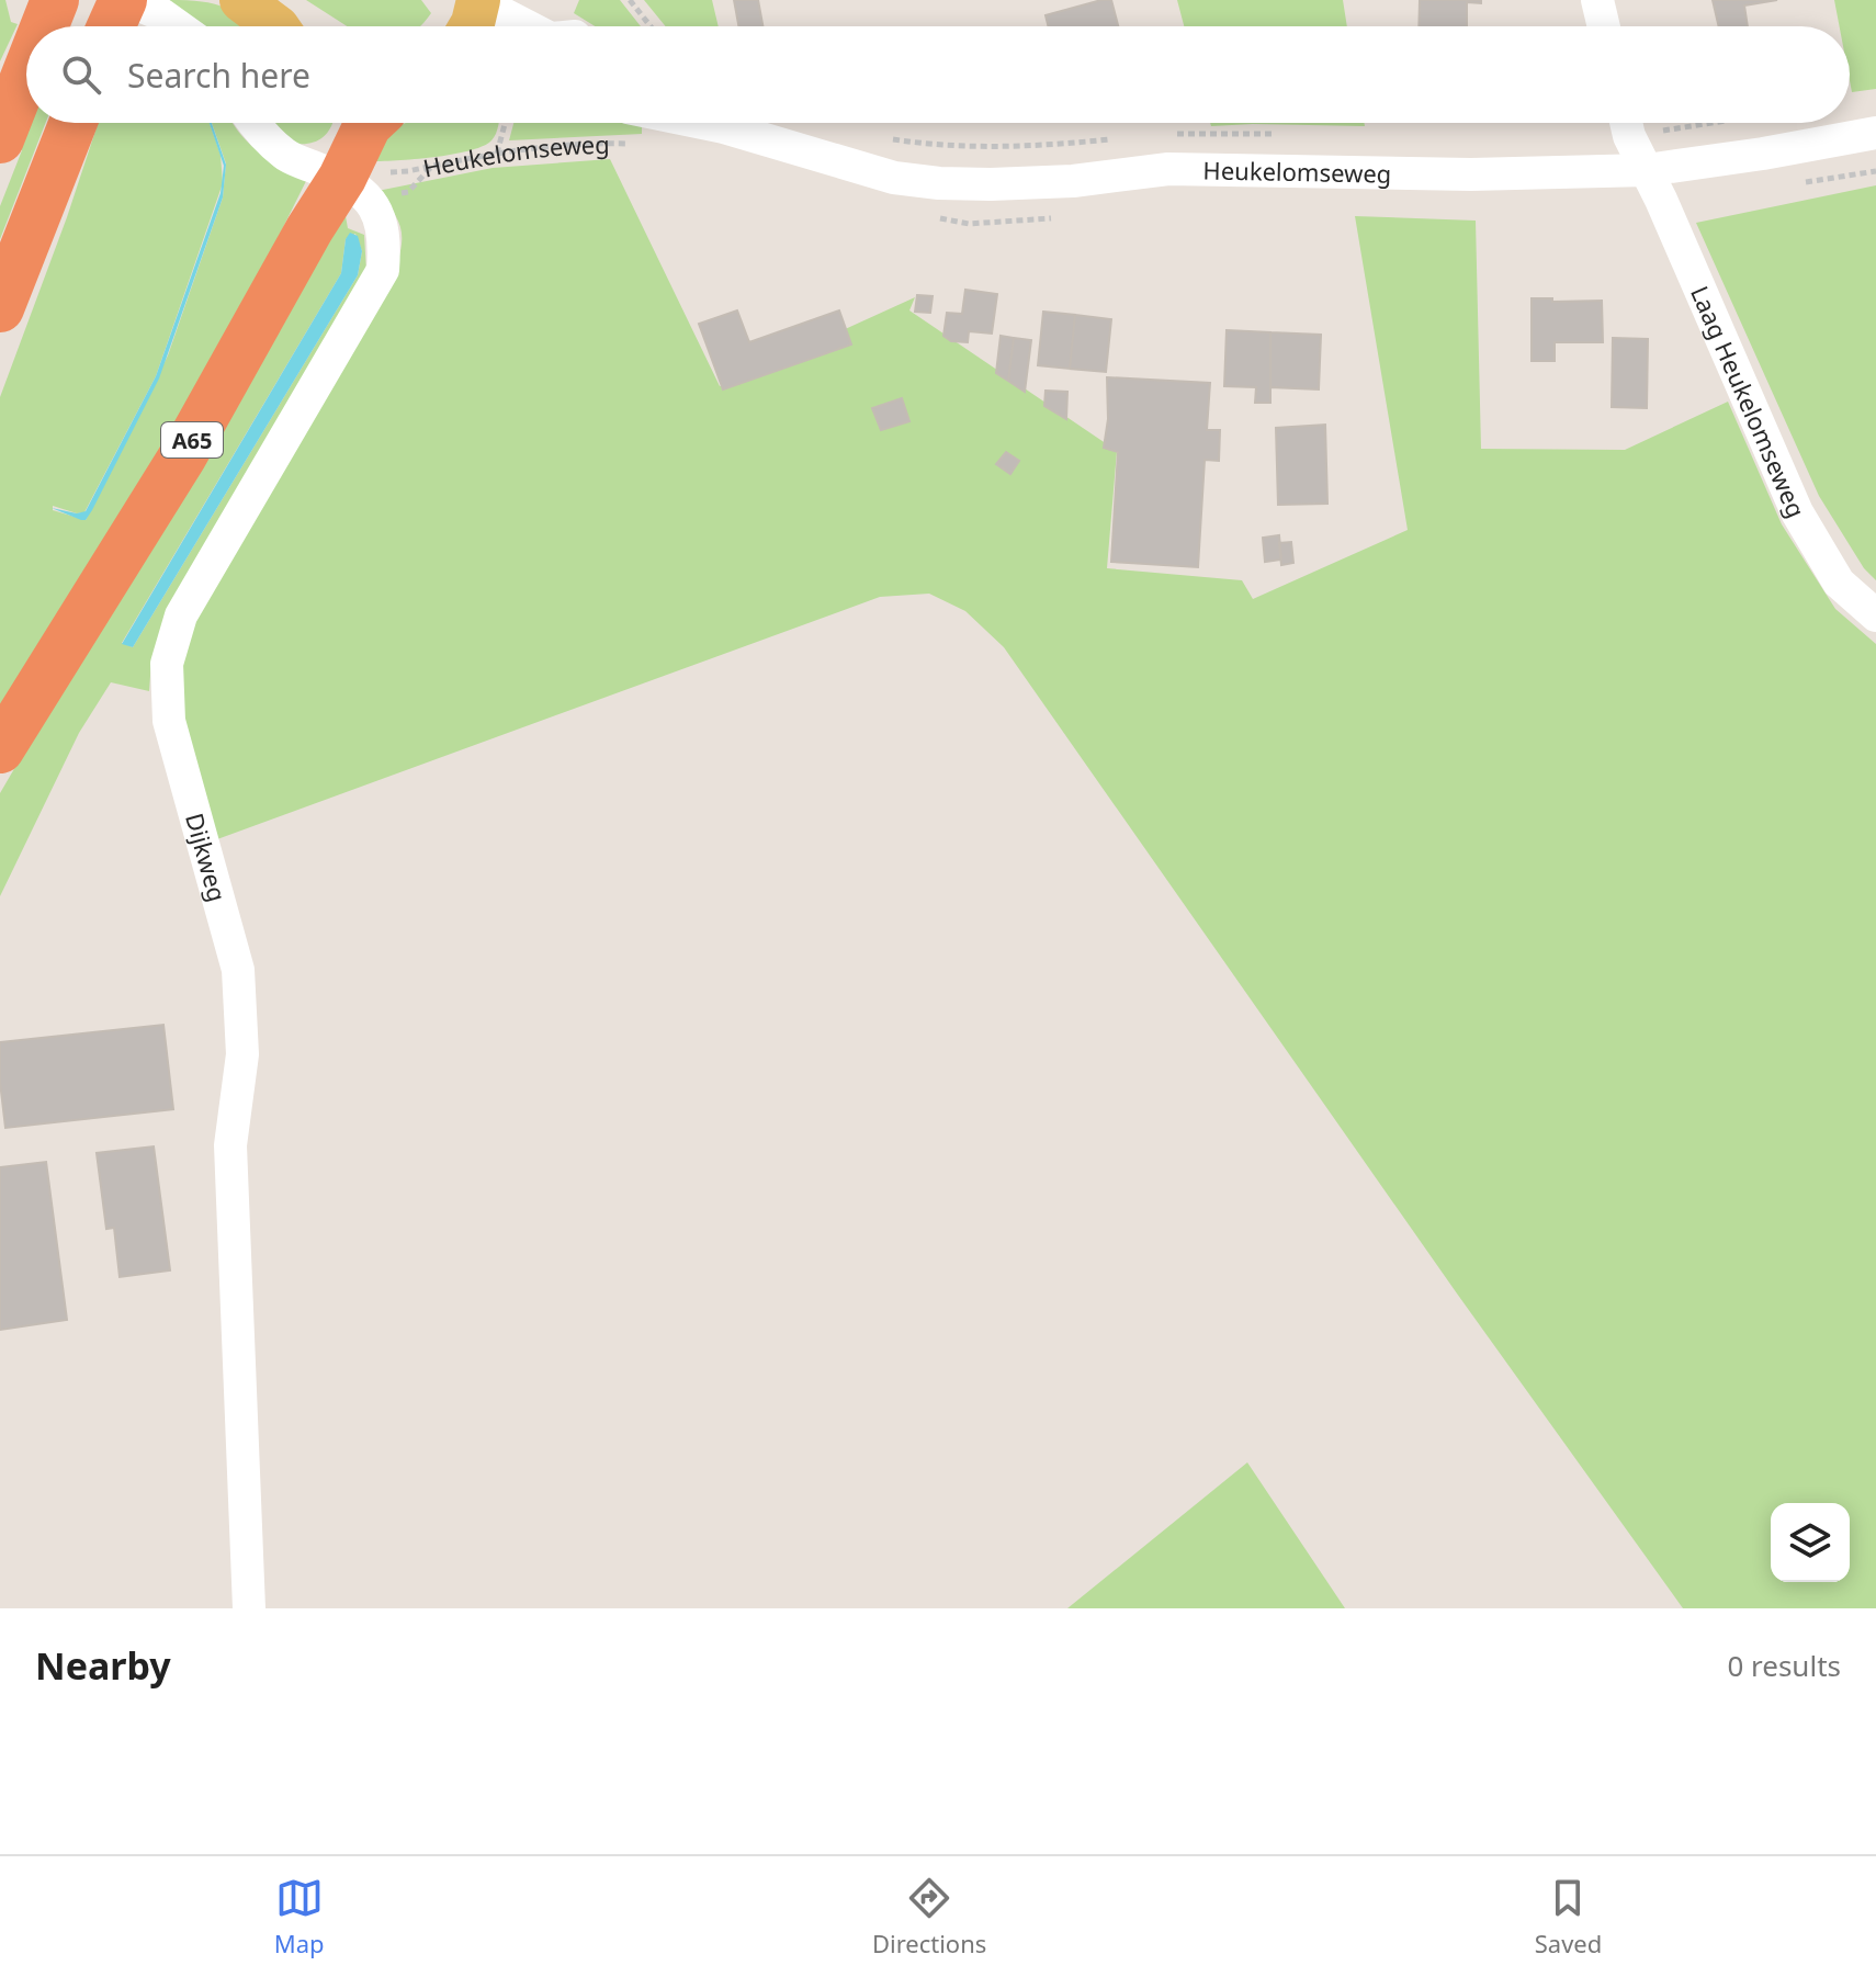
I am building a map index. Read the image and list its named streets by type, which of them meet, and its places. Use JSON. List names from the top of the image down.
{
  "streets": {
    "highway": ["A65"],
    "street": ["Heukelomseweg", "Laag Heukelomseweg", "Dijkweg"]
  },
  "crossings": [
    ["Heukelomseweg", "Laag Heukelomseweg"],
    ["Heukelomseweg", "A65"],
    ["Heukelomseweg", "Dijkweg"],
    ["A65", "Dijkweg"]
  ],
  "page": {
    "search": "Search here",
    "heading": ["Nearby", "0 results"],
    "nav": ["Map", "Directions", "Saved"]
  }
}
